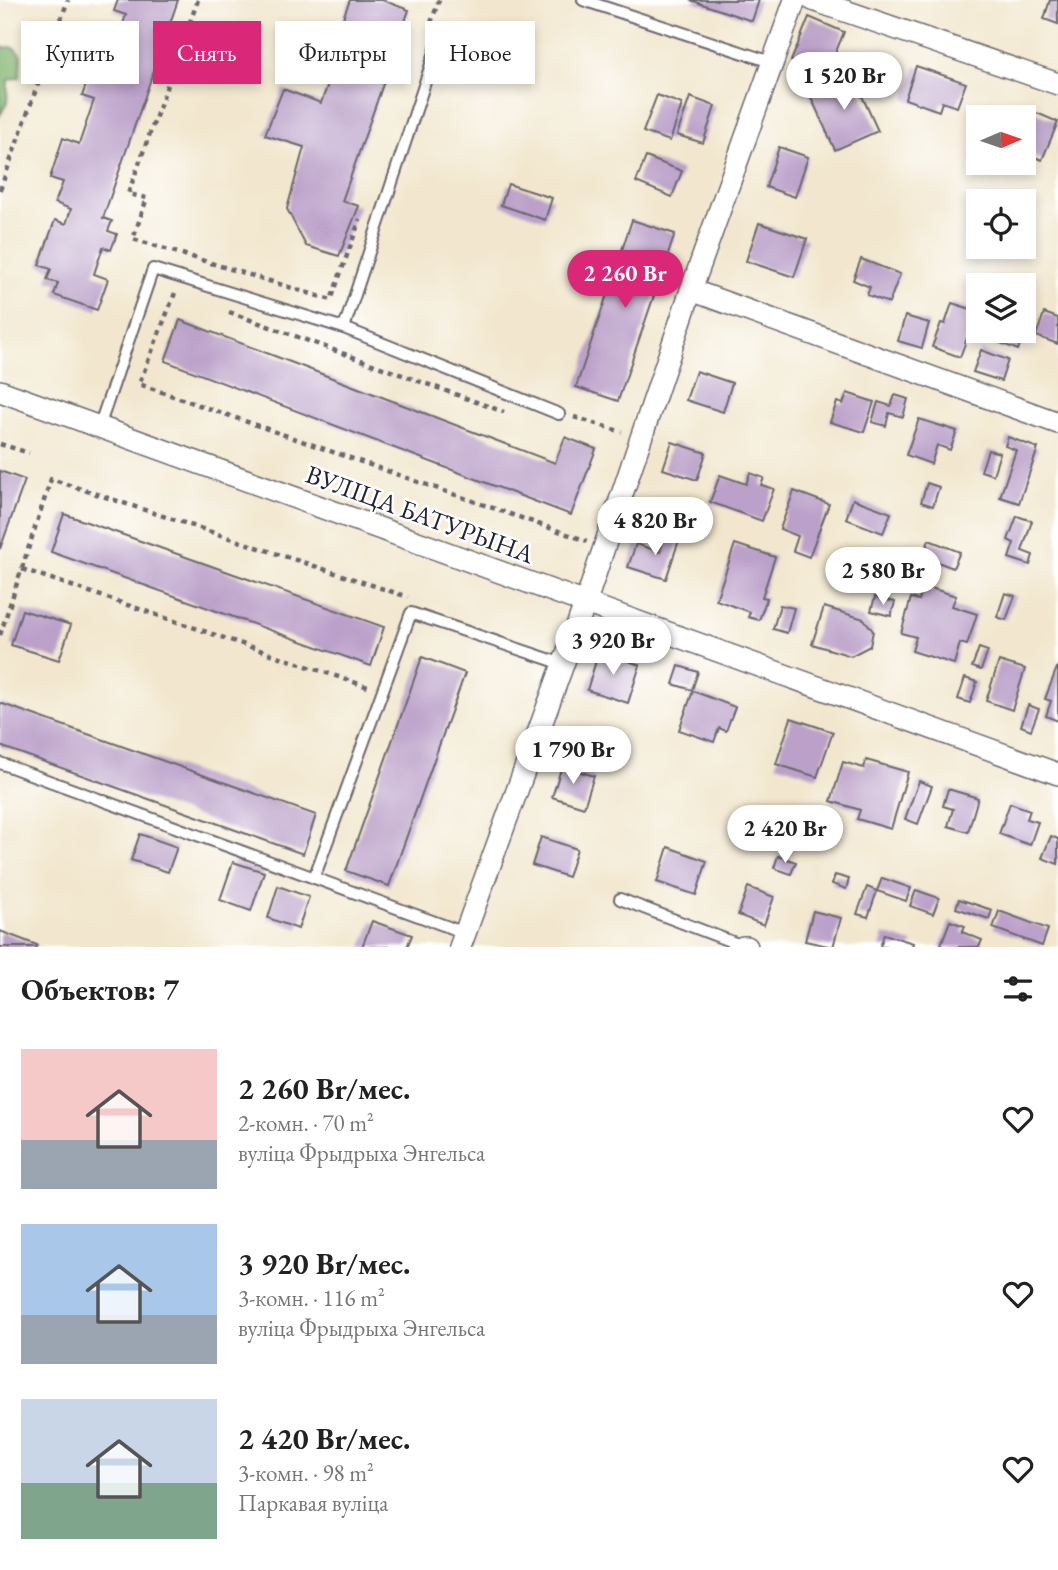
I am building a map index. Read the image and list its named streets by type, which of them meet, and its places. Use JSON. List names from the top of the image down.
{
  "streets": {
    "street": ["ВУЛІЦА БАТУРЫНА"]
  },
  "north": "right",
  "page": {
    "chip": [
      "Купить",
      "Снять",
      "Фильтры",
      "Новое"
    ],
    "price": [
      "1 520 Br",
      "2 260 Br",
      "4 820 Br",
      "2 580 Br",
      "3 920 Br",
      "1 790 Br",
      "2 420 Br"
    ],
    "heading": "Объектов: 7",
    "list": [
      {
        "name": "2 260 Br/мес.",
        "note": "2-комн. · 70 m² · вуліца Фрыдрыха Энгельса"
      },
      {
        "name": "3 920 Br/мес.",
        "note": "3-комн. · 116 m² · вуліца Фрыдрыха Энгельса"
      },
      {
        "name": "2 420 Br/мес.",
        "note": "3-комн. · 98 m² · Паркавая вуліца"
      }
    ]
  }
}
